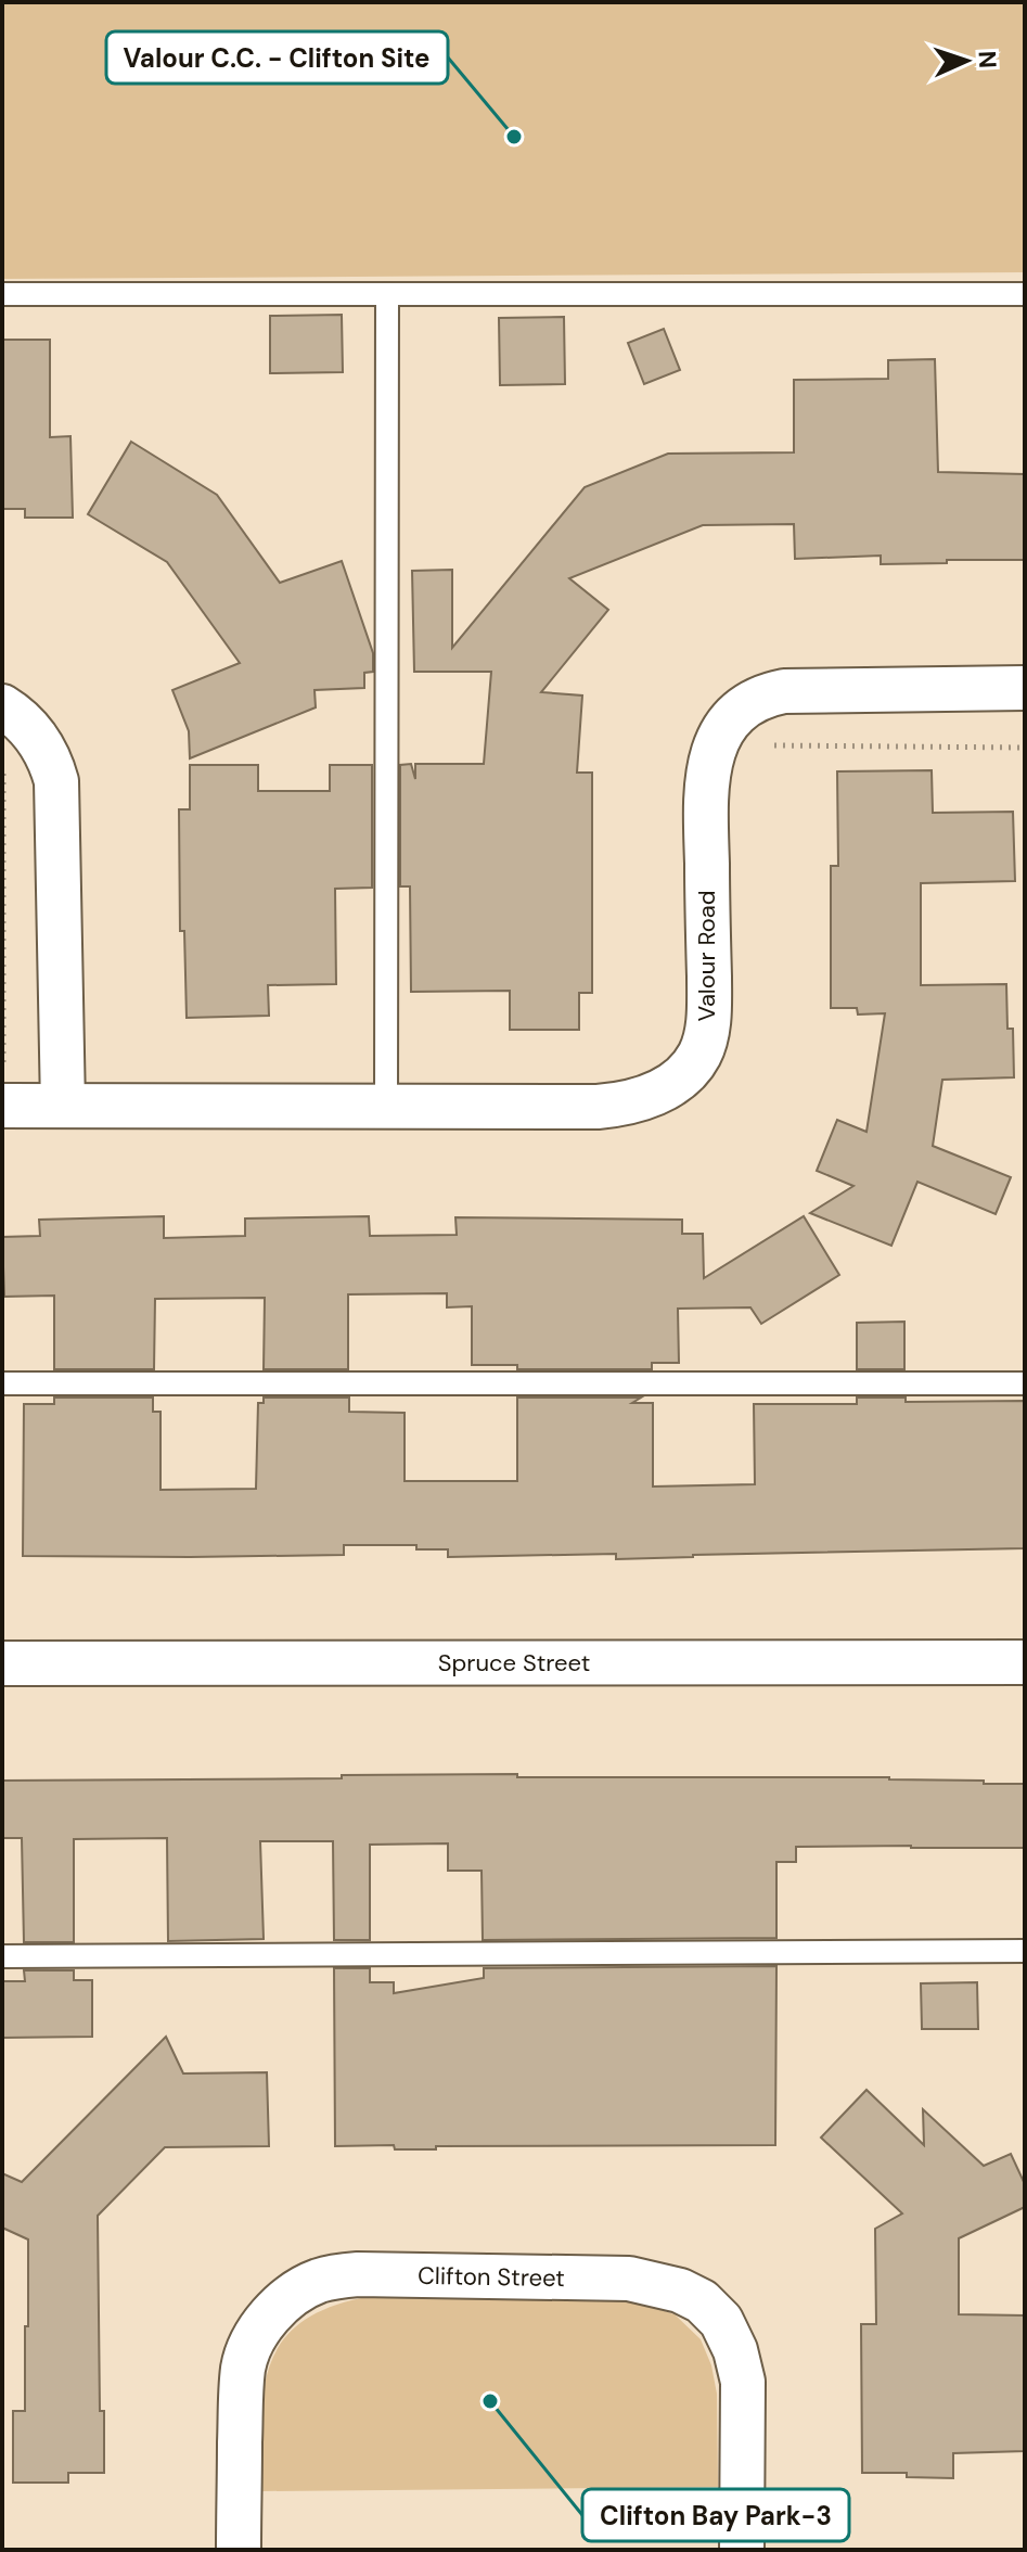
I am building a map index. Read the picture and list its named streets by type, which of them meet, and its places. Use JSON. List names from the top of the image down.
{
  "streets": {
    "street": ["Valour Road", "Spruce Street", "Clifton Street"]
  },
  "places": ["Valour C.C. - Clifton Site", "Clifton Bay Park-3"],
  "north": "right"
}
